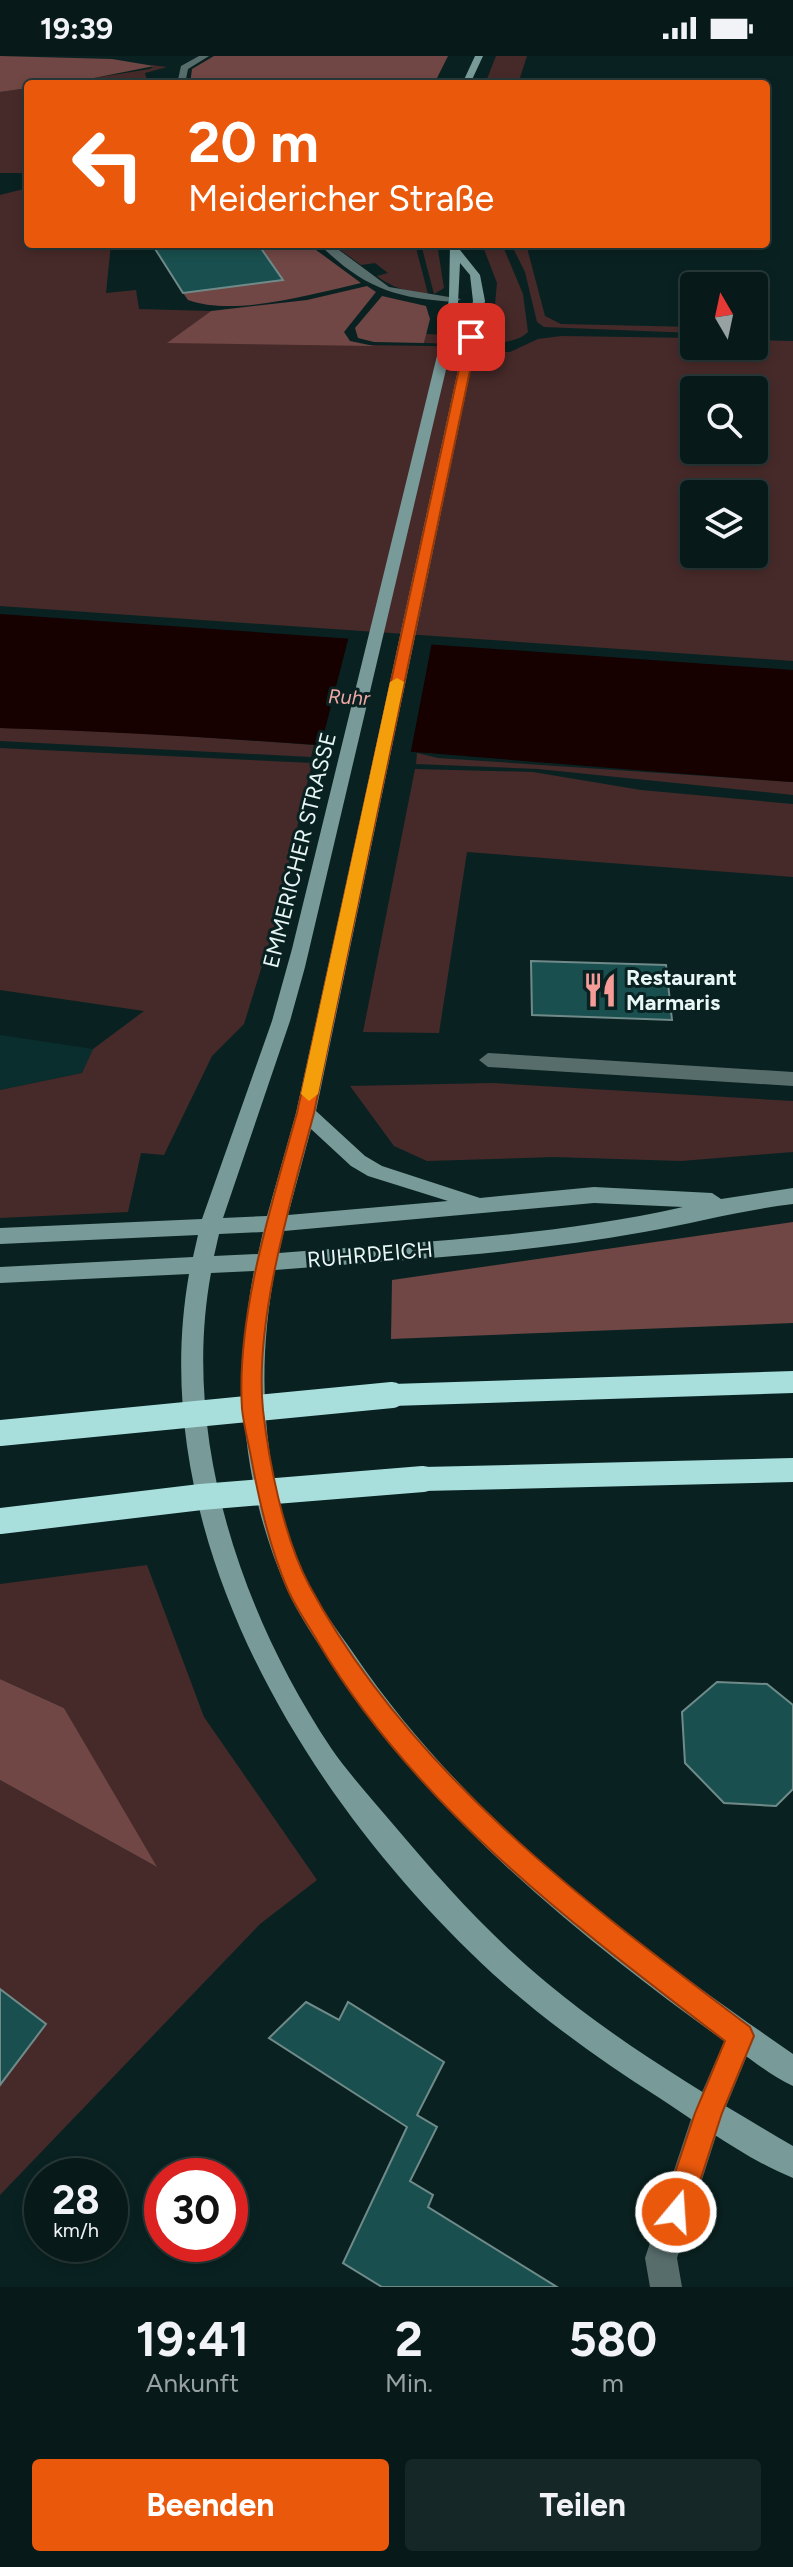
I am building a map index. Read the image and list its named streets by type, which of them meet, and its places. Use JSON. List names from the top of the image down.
{
  "streets": {
    "main road": ["EMMERICHER STRASSE", "RUHRDEICH"]
  },
  "crossings": [
    ["EMMERICHER STRASSE", "RUHRDEICH"]
  ],
  "water": ["Ruhr"],
  "places": {
    "restaurant": ["Restaurant Marmaris"]
  },
  "north": "top",
  "page": {
    "status": "19:39",
    "turn": ["20 m", "Meidericher Straße"],
    "speed": "28 km/h",
    "limit": "30",
    "eta": [
      "19:41",
      "Ankunft",
      "2",
      "Min.",
      "580",
      "m"
    ],
    "buttons": ["Beenden", "Teilen"]
  }
}
